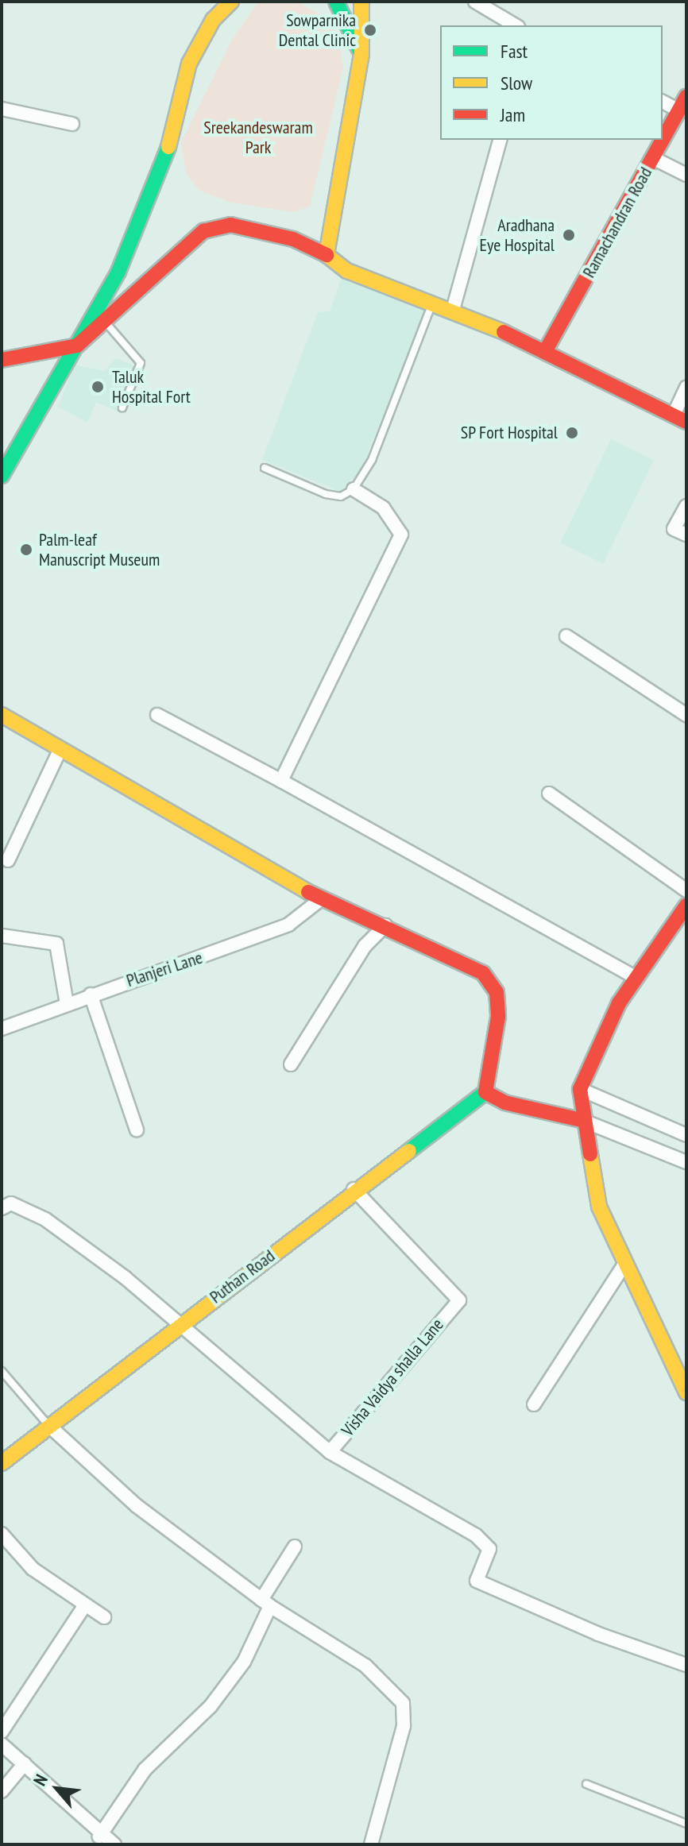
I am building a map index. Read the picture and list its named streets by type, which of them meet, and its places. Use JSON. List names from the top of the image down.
{
  "streets": {
    "street": [
      "Ramachandran Road",
      "Planjeri Lane",
      "Puthan Road",
      "Visha Vaidya shalla Lane"
    ]
  },
  "crossings": [
    ["Puthan Road", "Visha Vaidya shalla Lane"]
  ],
  "parks": ["Sreekandeswaram Park"],
  "places": [
    "Sowparnika Dental Clinic",
    "Aradhana Eye Hospital",
    "Taluk Hospital Fort",
    "SP Fort Hospital",
    "Palm-leaf Manuscript Museum"
  ],
  "legend": ["Fast", "Slow", "Jam"],
  "north": "top left"
}
